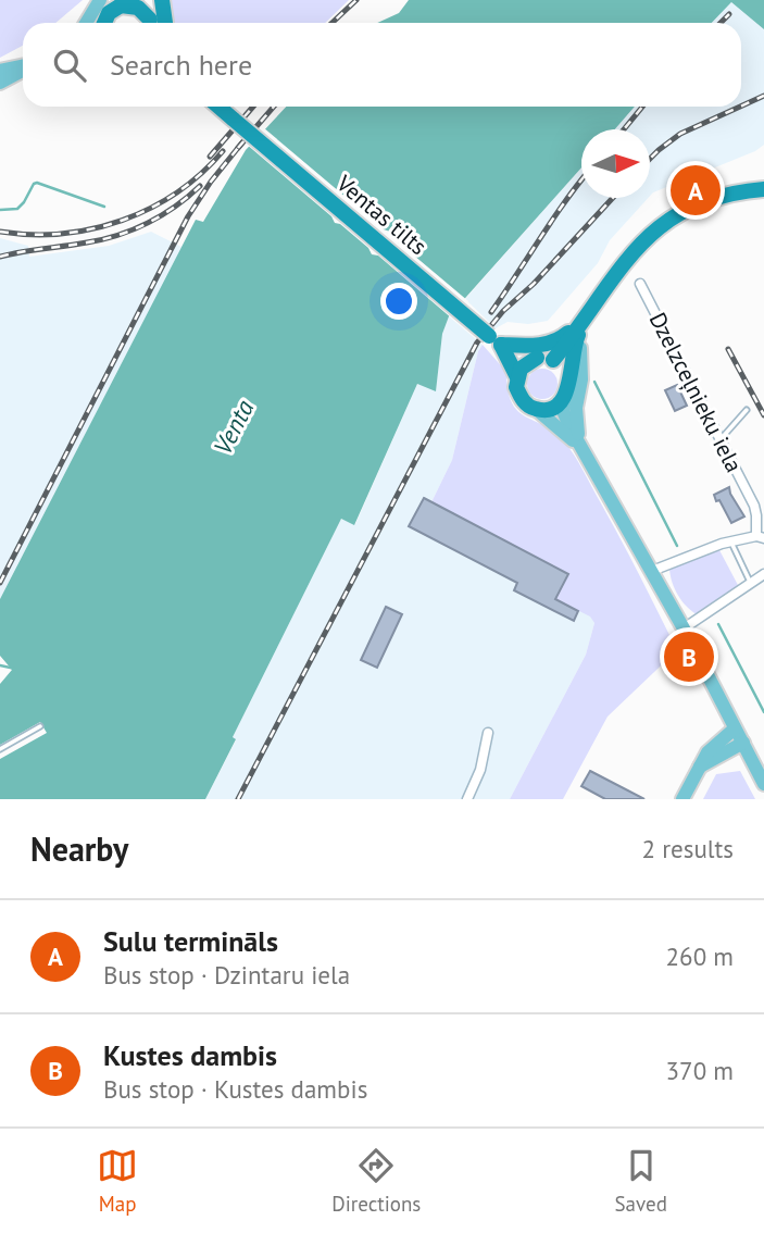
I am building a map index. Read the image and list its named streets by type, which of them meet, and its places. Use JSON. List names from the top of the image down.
{
  "streets": {
    "highway": ["Ventas tilts"],
    "street": ["Dzelzceļnieku iela"]
  },
  "water": ["Venta"],
  "north": "right",
  "page": {
    "search": "Search here",
    "pins": ["A", "B"],
    "heading": ["Nearby", "2 results"],
    "list": [
      {
        "mark": "A",
        "name": "Sulu termināls",
        "note": "Bus stop · Dzintaru iela",
        "value": "260 m"
      },
      {
        "mark": "B",
        "name": "Kustes dambis",
        "note": "Bus stop · Kustes dambis",
        "value": "370 m"
      }
    ],
    "nav": ["Map", "Directions", "Saved"]
  }
}
